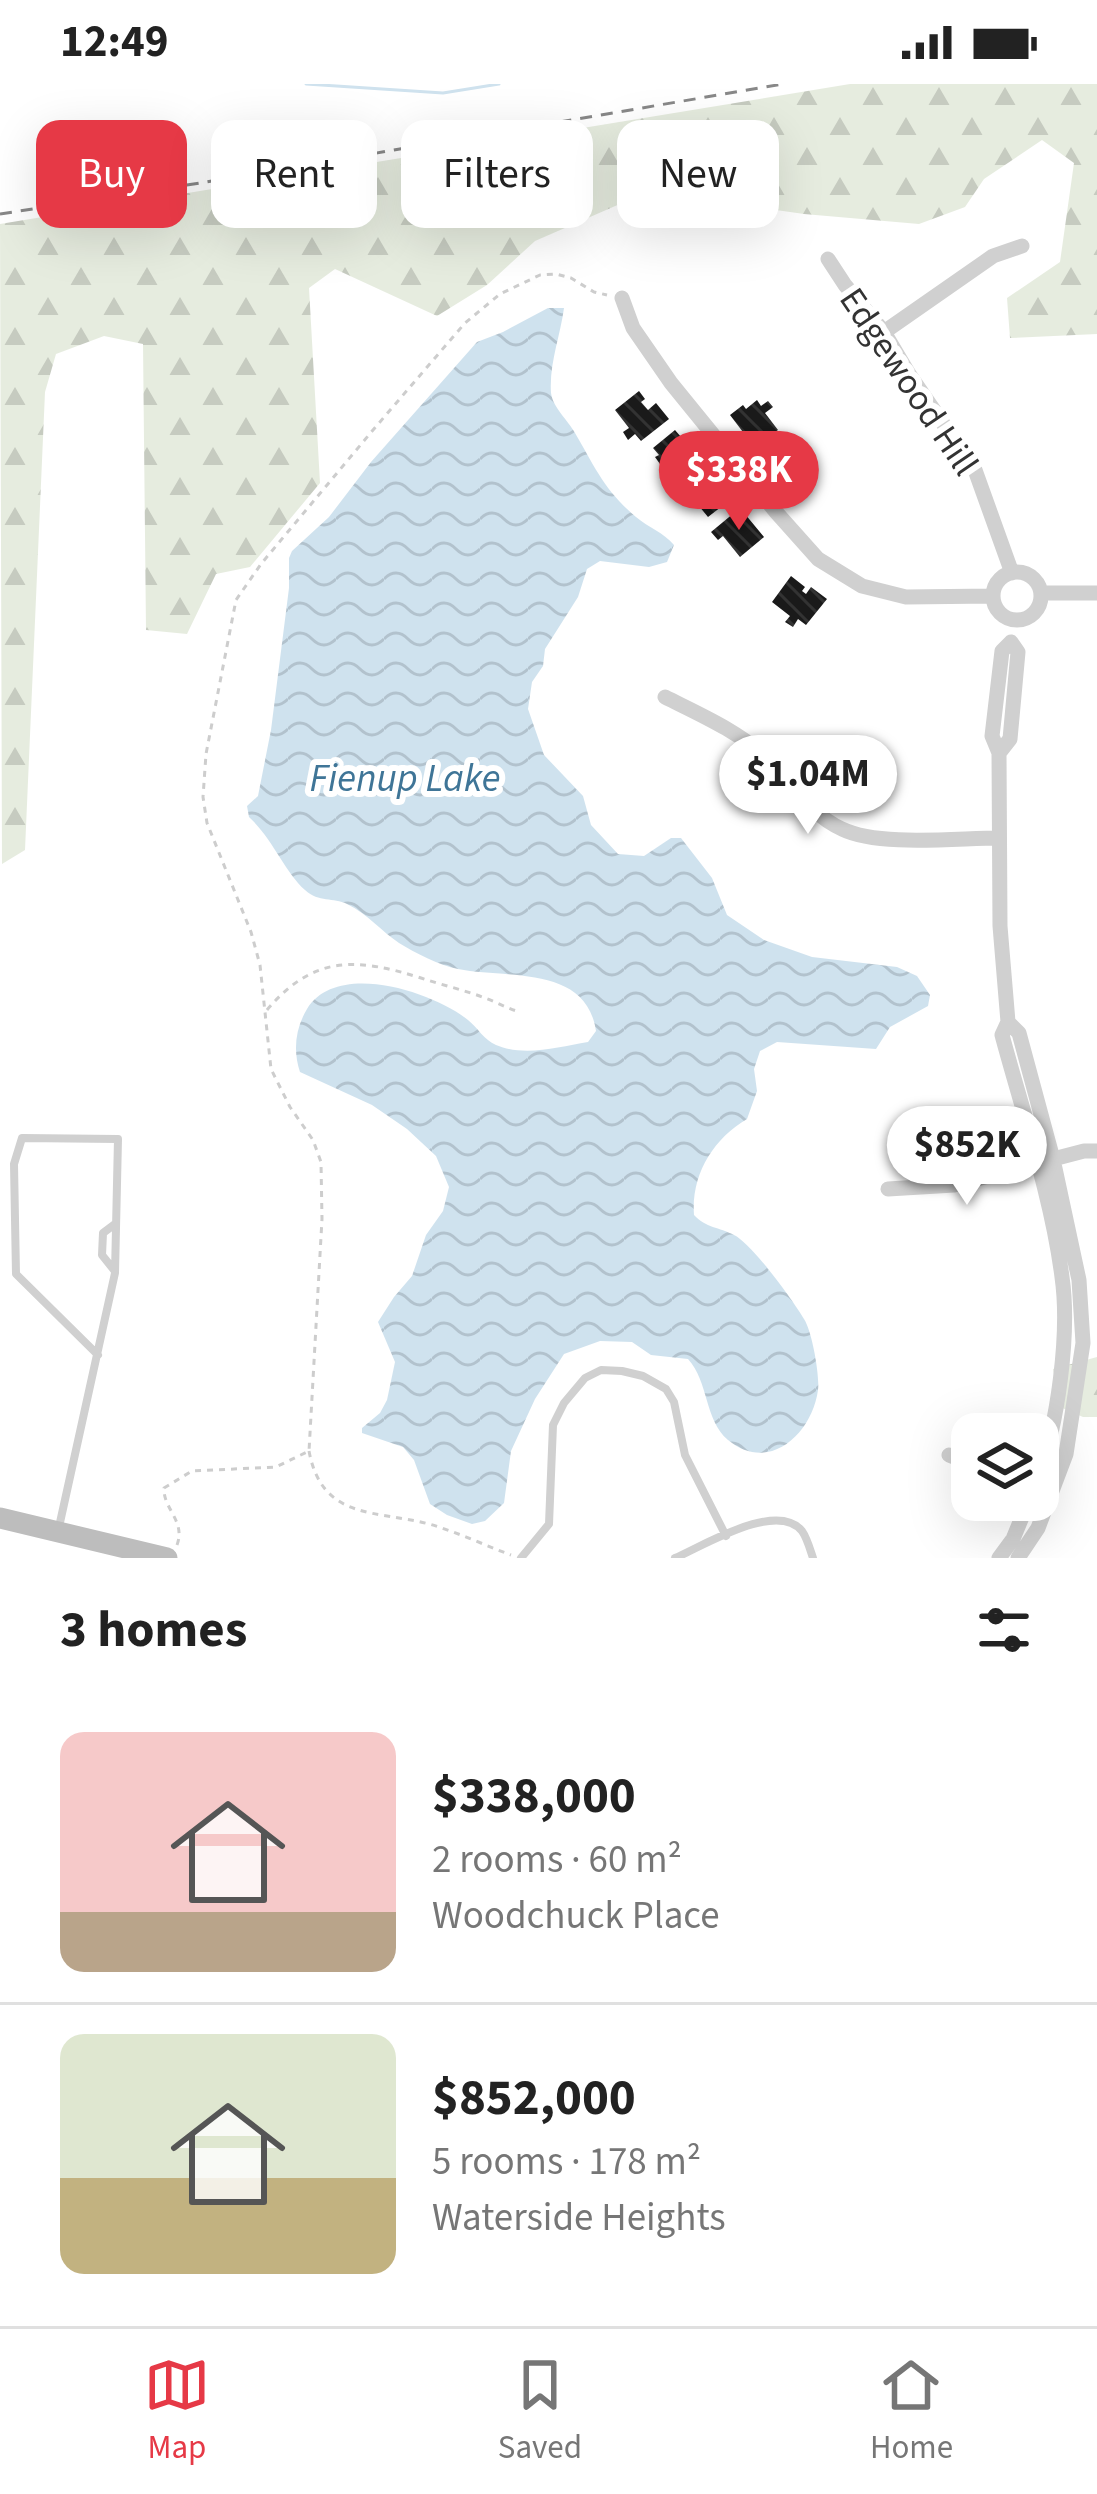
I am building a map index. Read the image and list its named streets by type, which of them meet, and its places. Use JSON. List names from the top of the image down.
{
  "streets": {
    "street": ["Edgewood Hill"]
  },
  "water": ["Fienup Lake"],
  "page": {
    "status": "12:49",
    "chip": [
      "Buy",
      "Rent",
      "Filters",
      "New"
    ],
    "price": ["$338K", "$1.04M", "$852K"],
    "heading": "3 homes",
    "list": [
      {
        "name": "$338,000",
        "note": "2 rooms · 60 m² · Woodchuck Place"
      },
      {
        "name": "$852,000",
        "note": "5 rooms · 178 m² · Waterside Heights"
      }
    ],
    "tabs": ["Map", "Saved", "Home"]
  }
}
